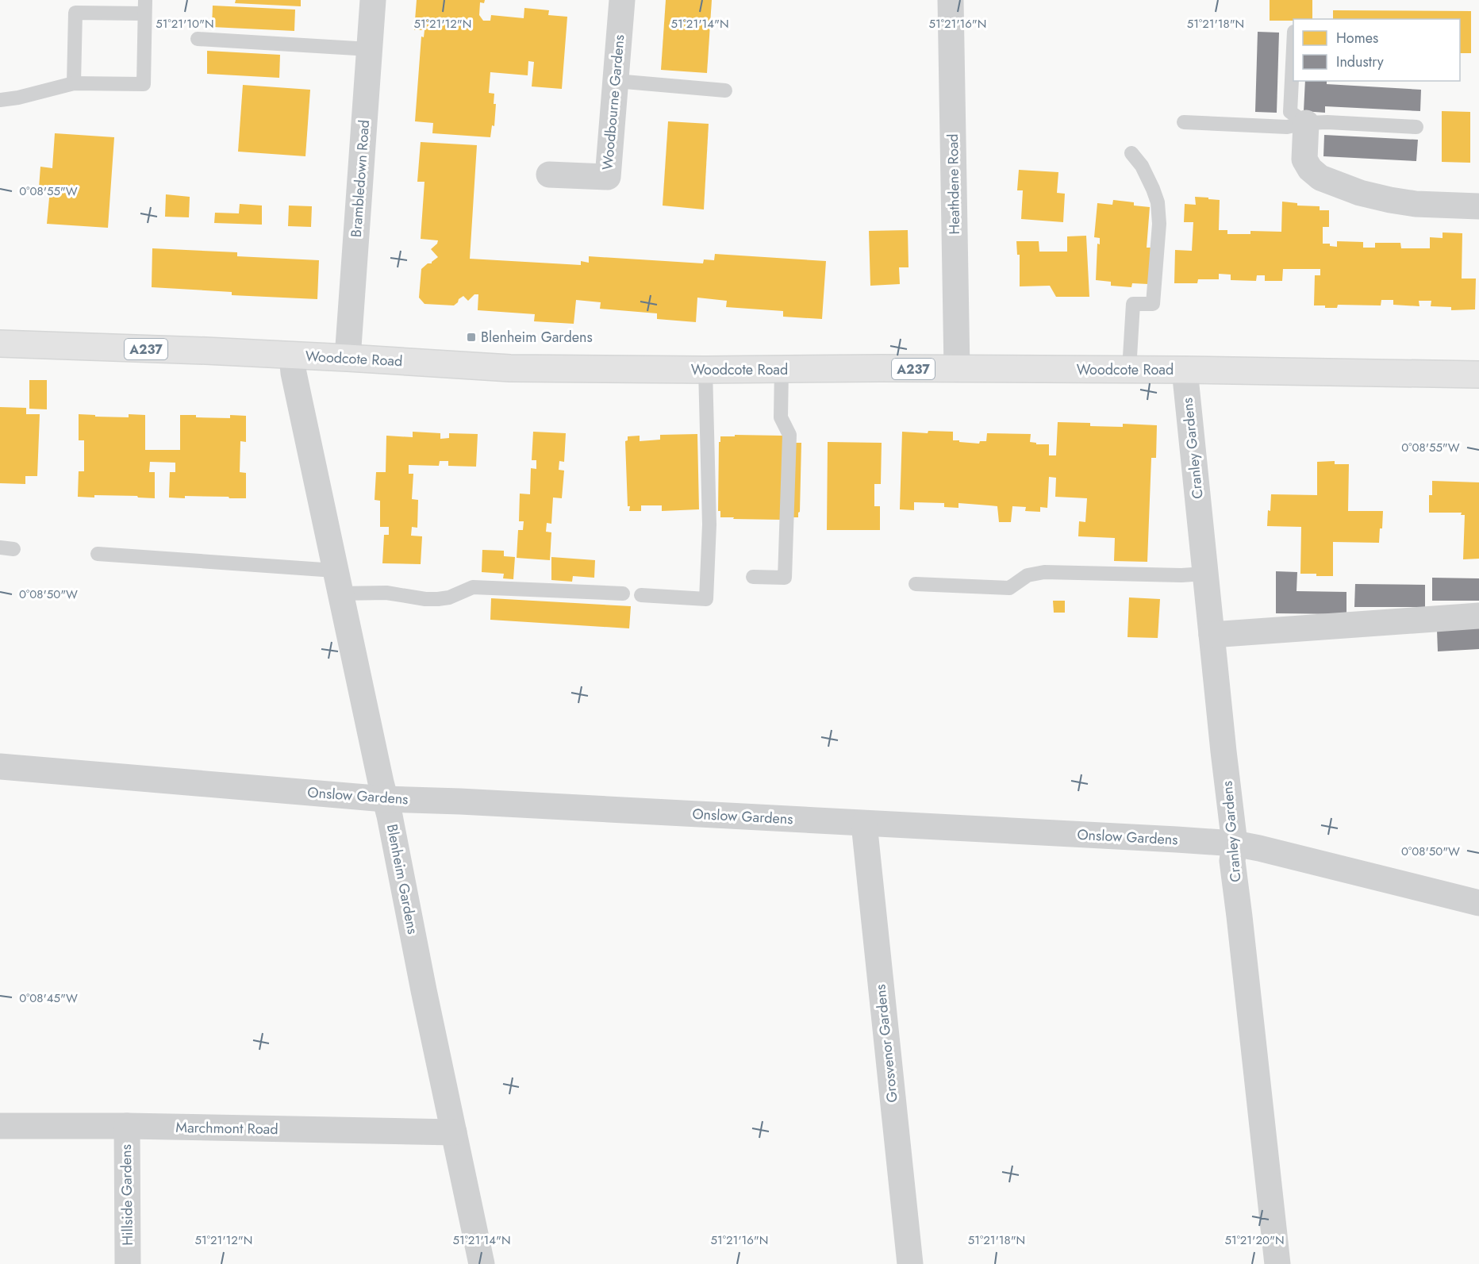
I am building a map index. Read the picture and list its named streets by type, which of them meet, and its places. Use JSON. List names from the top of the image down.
{
  "streets": {
    "main road": ["A237", "Woodcote Road"],
    "street": [
      "Woodbourne Gardens",
      "Brambledown Road",
      "Heathdene Road",
      "Cranley Gardens",
      "Onslow Gardens",
      "Blenheim Gardens",
      "Grosvenor Gardens",
      "Marchmont Road",
      "Hillside Gardens"
    ]
  },
  "crossings": [
    ["Brambledown Road", "Woodcote Road"],
    ["Heathdene Road", "Woodcote Road"],
    ["Woodcote Road", "Cranley Gardens"],
    ["Woodcote Road", "Blenheim Gardens"],
    ["Cranley Gardens", "Onslow Gardens"],
    ["Onslow Gardens", "Blenheim Gardens"],
    ["Onslow Gardens", "Grosvenor Gardens"],
    ["Blenheim Gardens", "Marchmont Road"],
    ["Marchmont Road", "Hillside Gardens"]
  ],
  "places": {
    "transit": ["Blenheim Gardens"]
  },
  "legend": ["Homes", "Industry"],
  "coordinates": [
    "51°21'10\"N",
    "51°21'12\"N",
    "51°21'14\"N",
    "51°21'16\"N",
    "51°21'18\"N",
    "0°08'55\"W",
    "0°08'50\"W",
    "0°08'45\"W",
    "51°21'20\"N"
  ]
}
